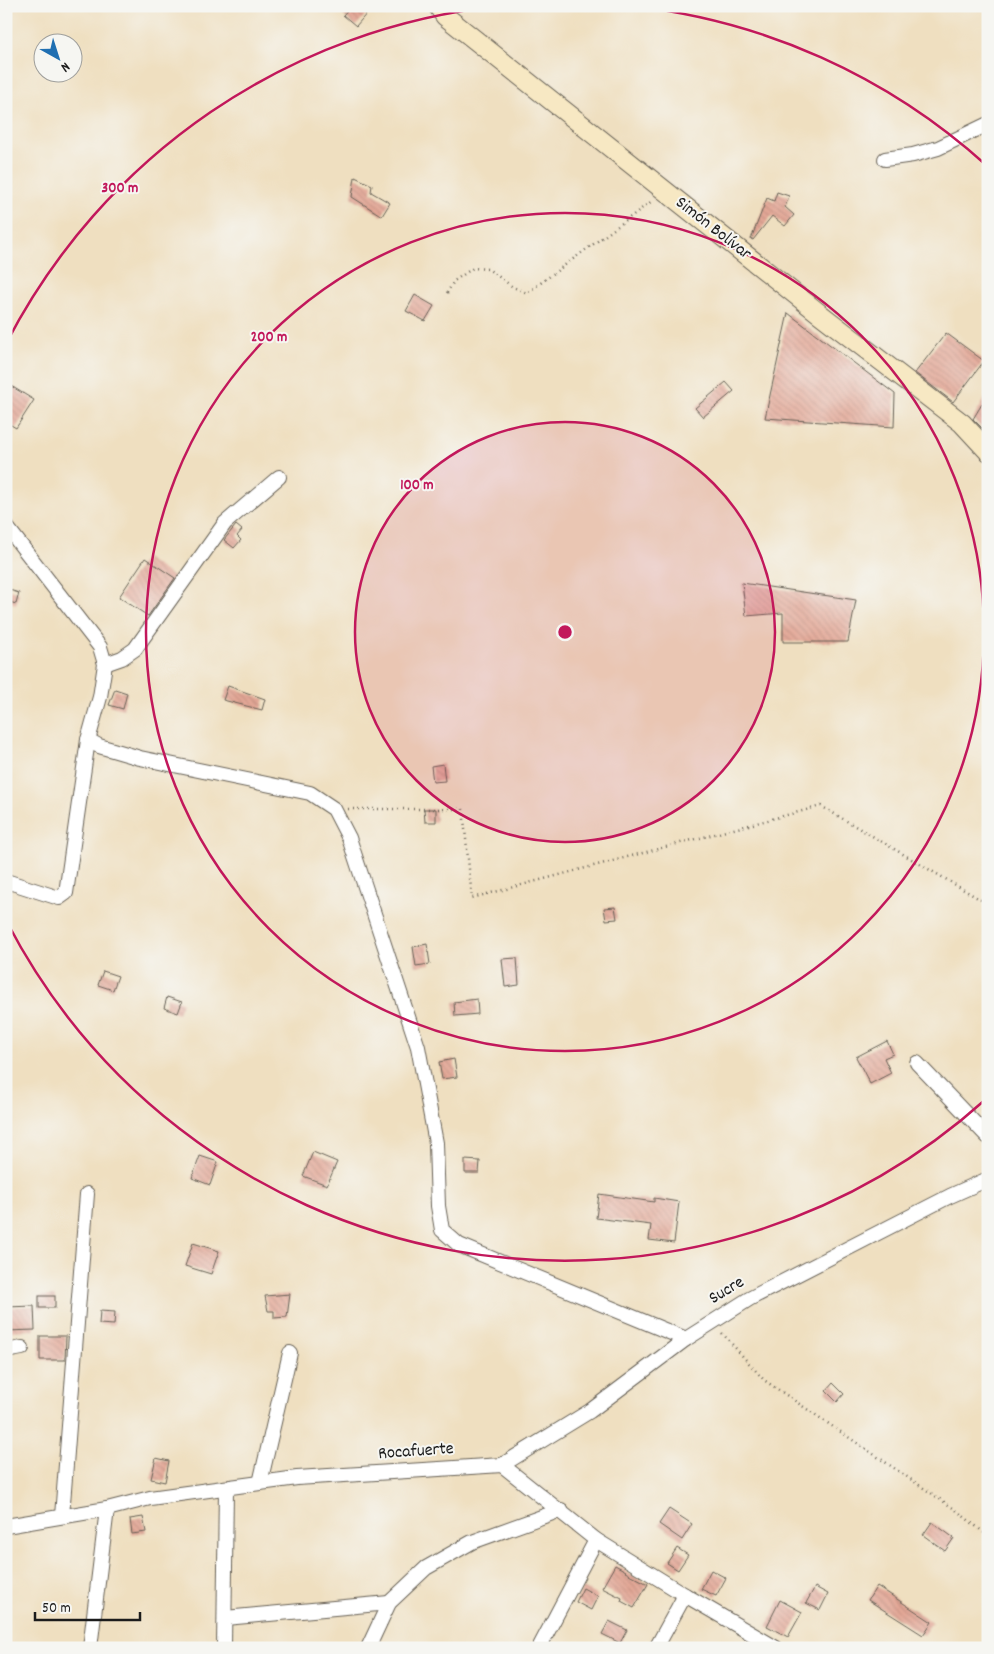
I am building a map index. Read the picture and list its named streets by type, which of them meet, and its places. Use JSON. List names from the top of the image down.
{
  "streets": {
    "street": ["Simón Bolívar", "Sucre", "Rocafuerte"]
  },
  "crossings": [
    ["Sucre", "Rocafuerte"]
  ],
  "scale_bar": "50 m",
  "north": "bottom right",
  "rings": ["300 m", "200 m", "100 m"]
}
